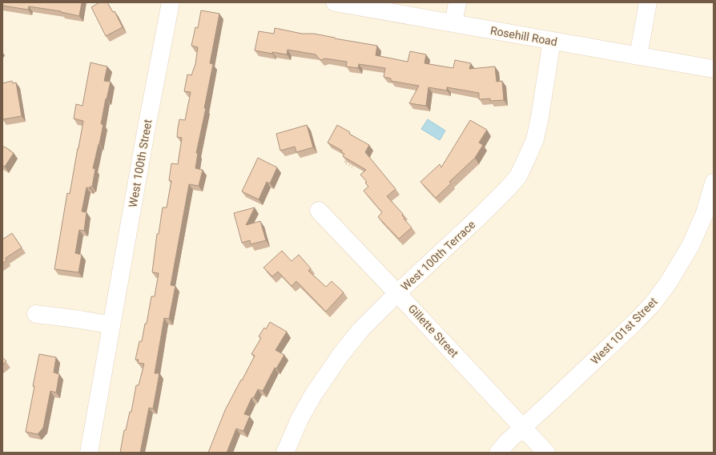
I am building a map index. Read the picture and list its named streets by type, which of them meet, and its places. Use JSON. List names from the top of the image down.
{
  "streets": {
    "street": [
      "Rosehill Road",
      "West 100th Street",
      "West 100th Terrace",
      "Gillette Street",
      "West 101st Street"
    ]
  },
  "crossings": [
    ["Rosehill Road", "West 100th Terrace"],
    ["West 100th Terrace", "Gillette Street"],
    ["Gillette Street", "West 101st Street"]
  ]
}
